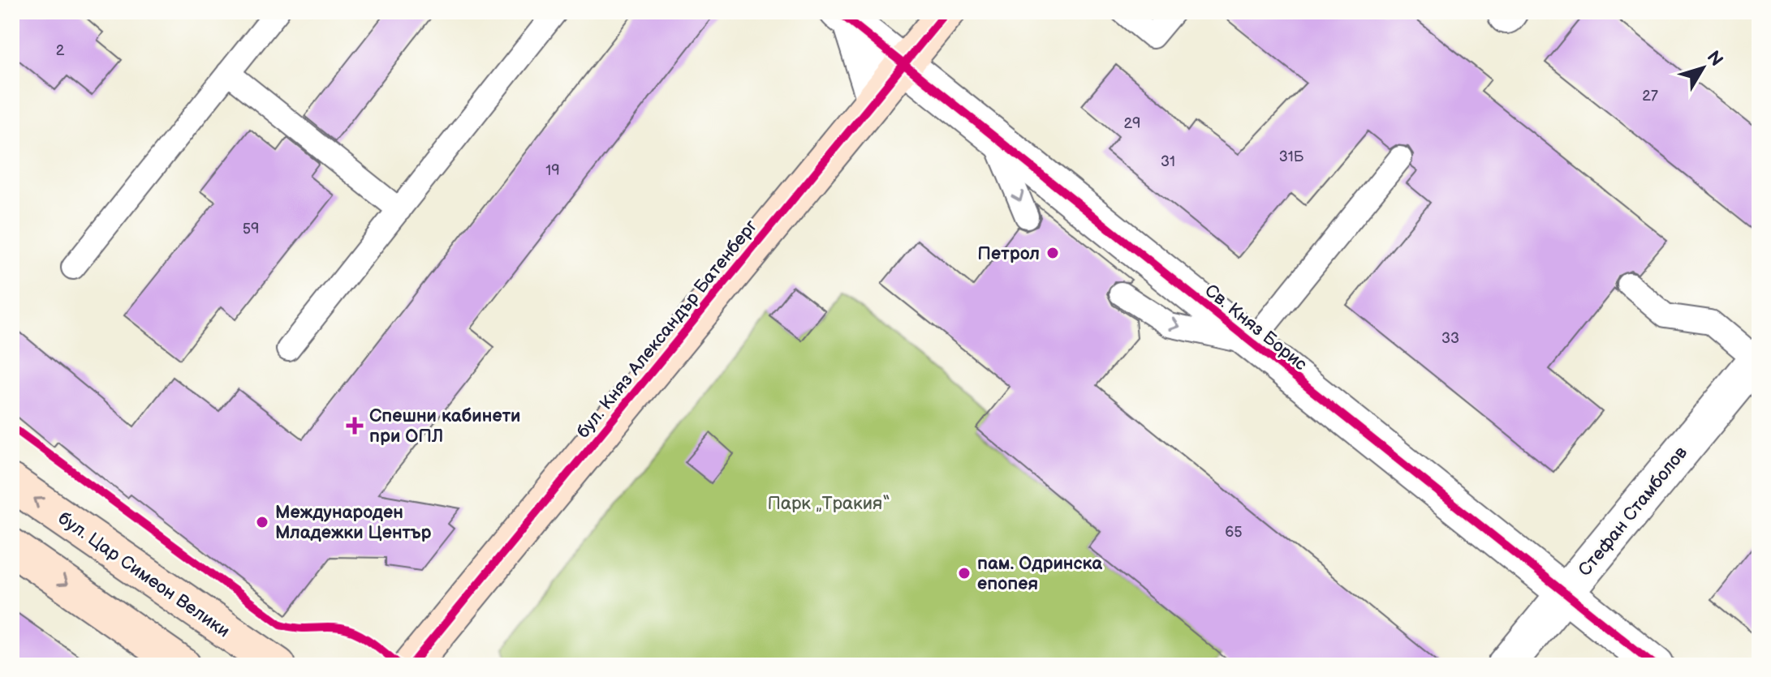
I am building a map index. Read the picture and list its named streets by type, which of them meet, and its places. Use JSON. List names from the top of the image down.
{
  "streets": {
    "street": [
      "Св. Княз Борис",
      "бул. Княз Александър Батенберг",
      "Стефан Стамболов",
      "бул. Цар Симеон Велики"
    ]
  },
  "crossings": [
    ["Св. Княз Борис", "бул. Княз Александър Батенберг"],
    ["Св. Княз Борис", "Стефан Стамболов"]
  ],
  "parks": ["Парк „Тракия“"],
  "places": {
    "other": ["Петрол", "Международен Младежки Център", "пам. Одринска епопея"],
    "health": ["Спешни кабинети при ОПЛ"]
  },
  "house_numbers": [
    "2",
    "27",
    "29",
    "31Б",
    "31",
    "19",
    "59",
    "33",
    "65"
  ],
  "north": "top right"
}
